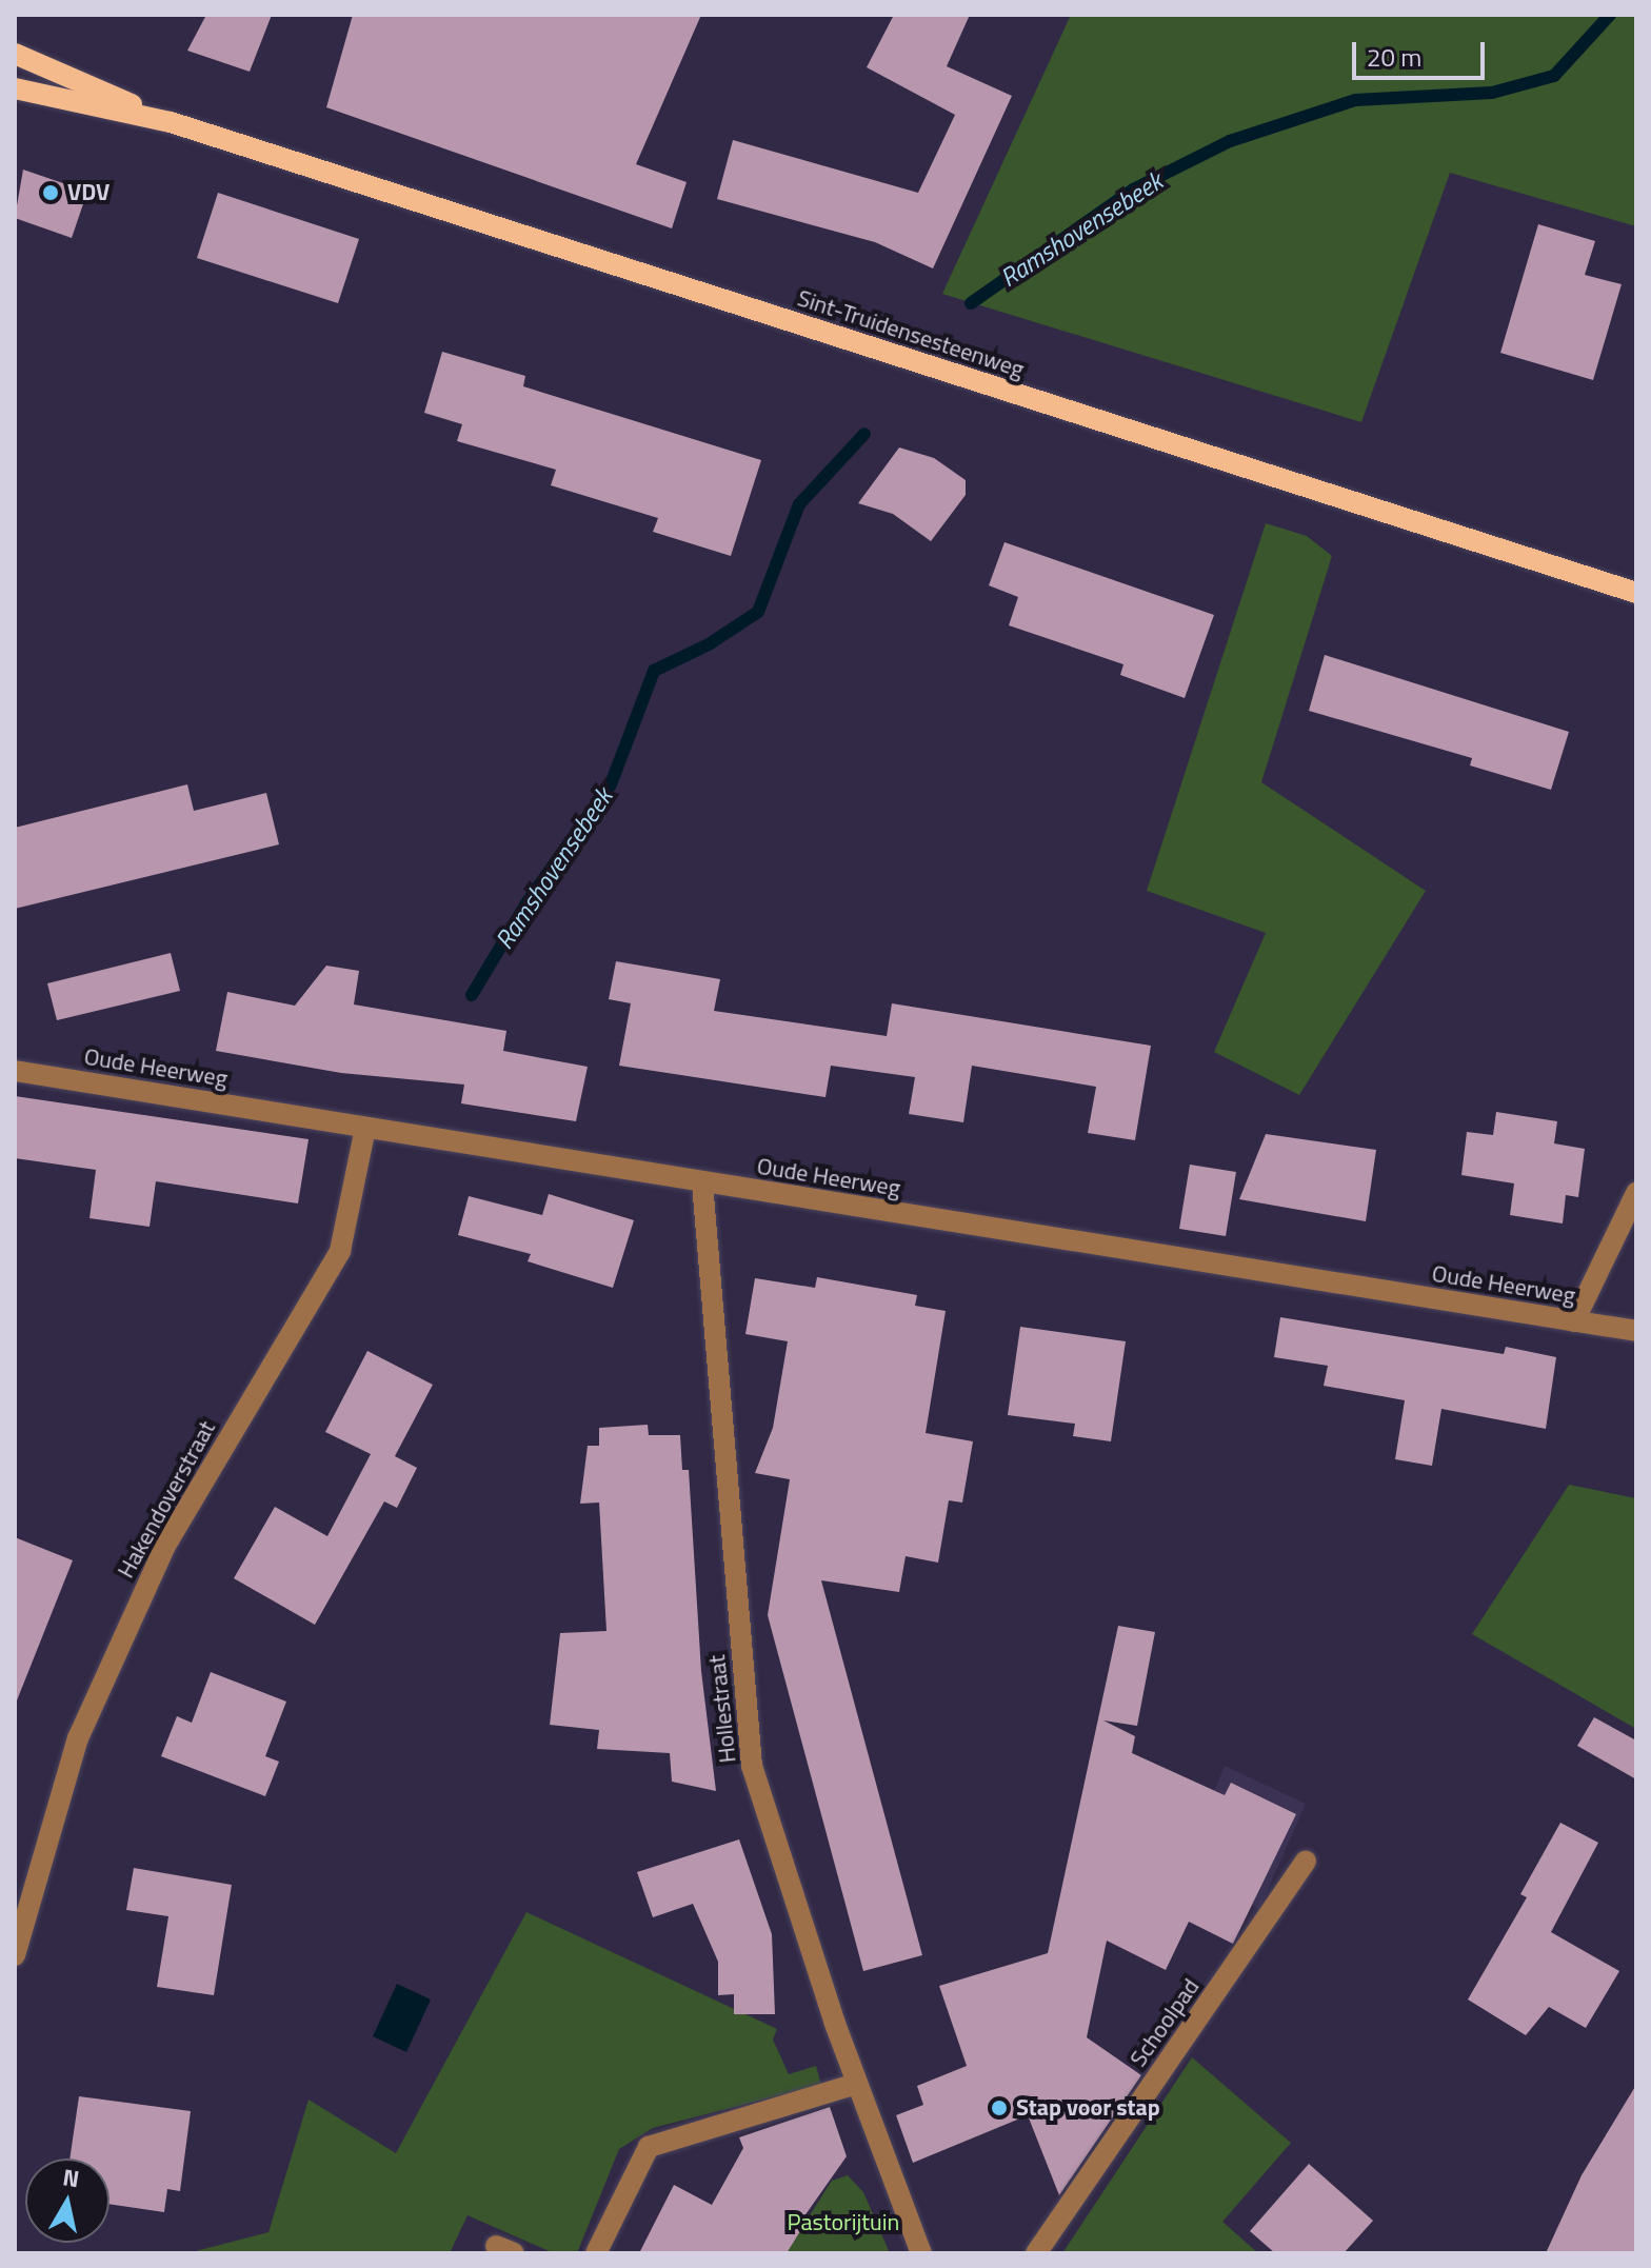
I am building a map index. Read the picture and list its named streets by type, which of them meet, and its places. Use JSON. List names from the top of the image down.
{
  "streets": {
    "main road": ["Sint-Truidensesteenweg"],
    "street": [
      "Oude Heerweg",
      "Hakendoverstraat",
      "Hollestraat",
      "Schoolpad"
    ]
  },
  "crossings": [
    ["Oude Heerweg", "Hakendoverstraat"],
    ["Oude Heerweg", "Hollestraat"]
  ],
  "water": ["Ramshovensebeek"],
  "parks": ["Pastorijtuin"],
  "places": ["VDV", "Stap voor stap"],
  "scale_bar": "20 m",
  "north": "top"
}
